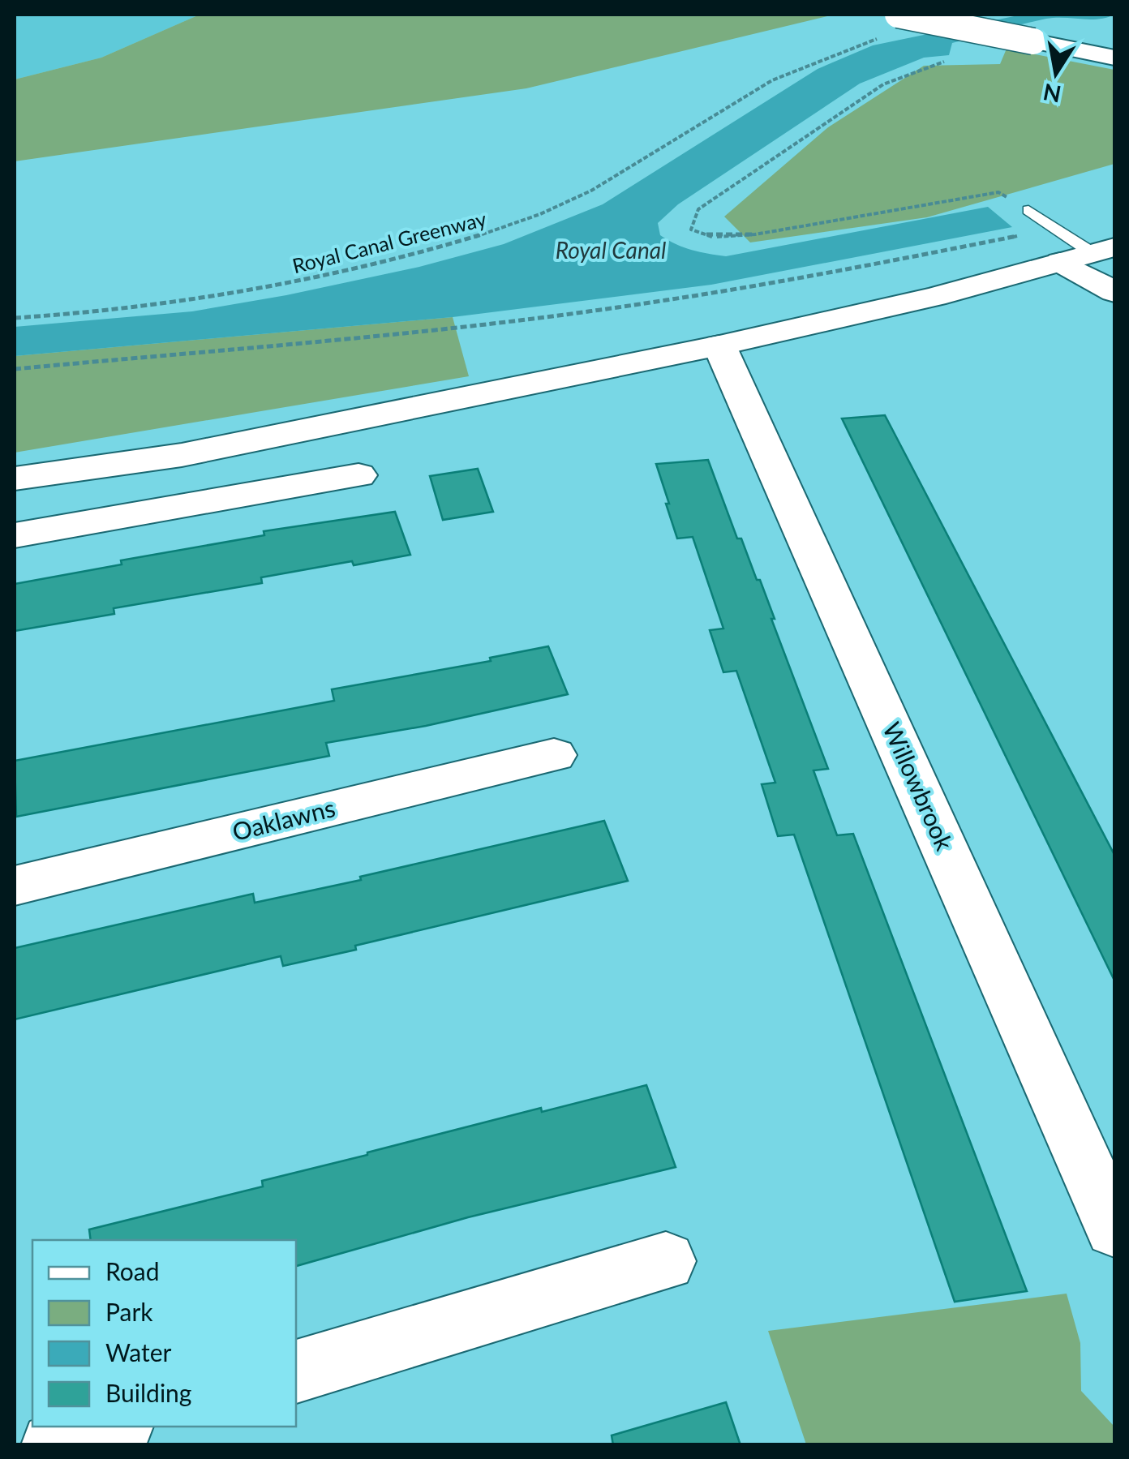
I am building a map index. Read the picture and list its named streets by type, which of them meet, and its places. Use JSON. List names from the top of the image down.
{
  "streets": {
    "street": ["Willowbrook", "Oaklawns"],
    "path": ["Royal Canal Greenway"]
  },
  "water": ["Royal Canal"],
  "legend": [
    "Road",
    "Park",
    "Water",
    "Building"
  ],
  "north": "bottom"
}
